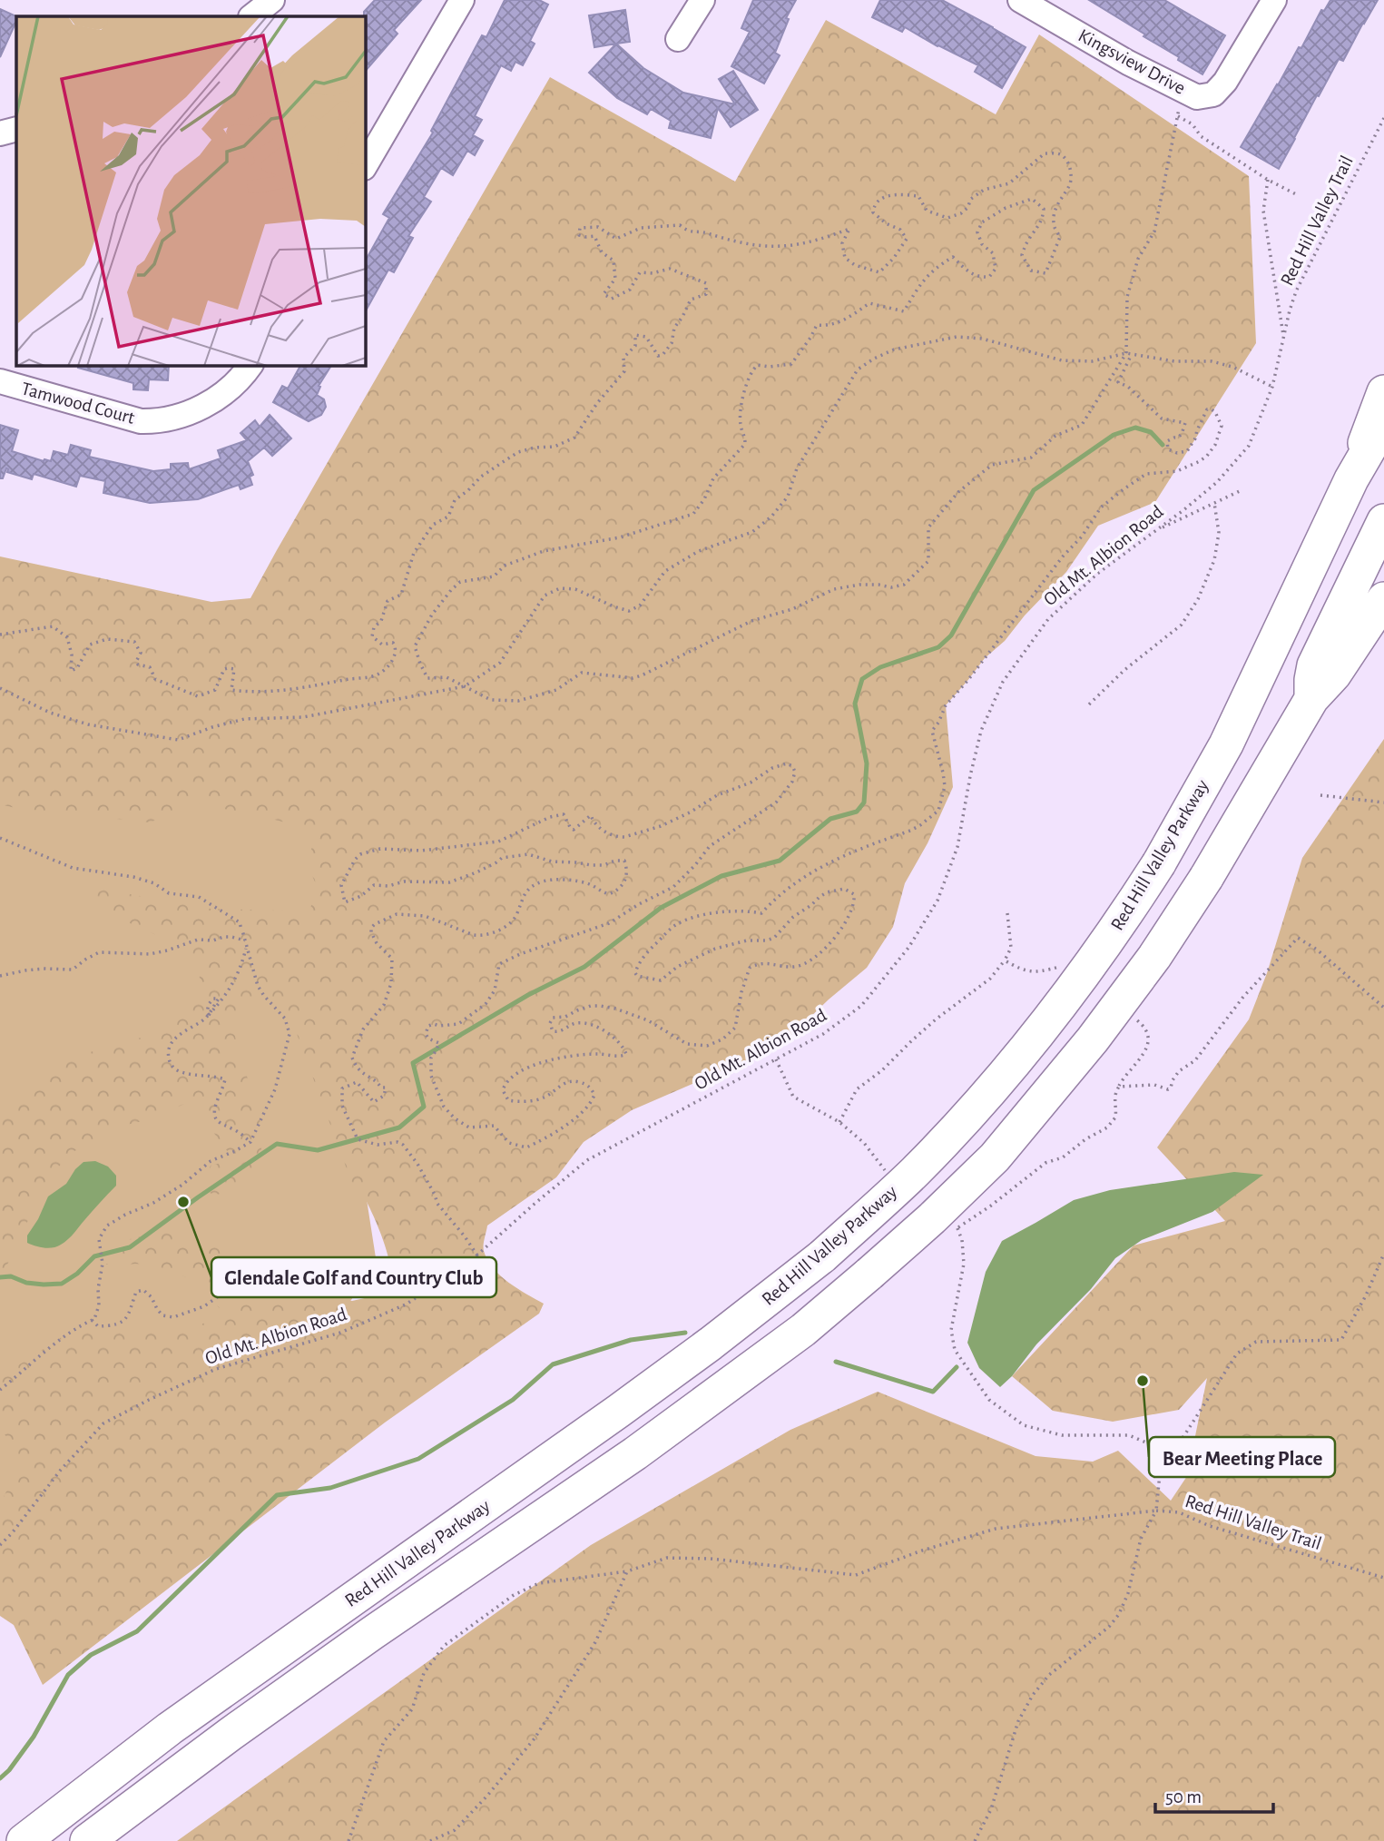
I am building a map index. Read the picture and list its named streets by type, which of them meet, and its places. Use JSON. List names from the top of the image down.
{
  "streets": {
    "highway": ["Red Hill Valley Parkway"],
    "street": ["Kingsview Drive", "Tamwood Court"],
    "path": ["Red Hill Valley Trail", "Old Mt. Albion Road"]
  },
  "crossings": [
    ["Red Hill Valley Trail", "Old Mt. Albion Road"]
  ],
  "places": ["Glendale Golf and Country Club", "Bear Meeting Place"],
  "scale_bar": "50 m"
}
